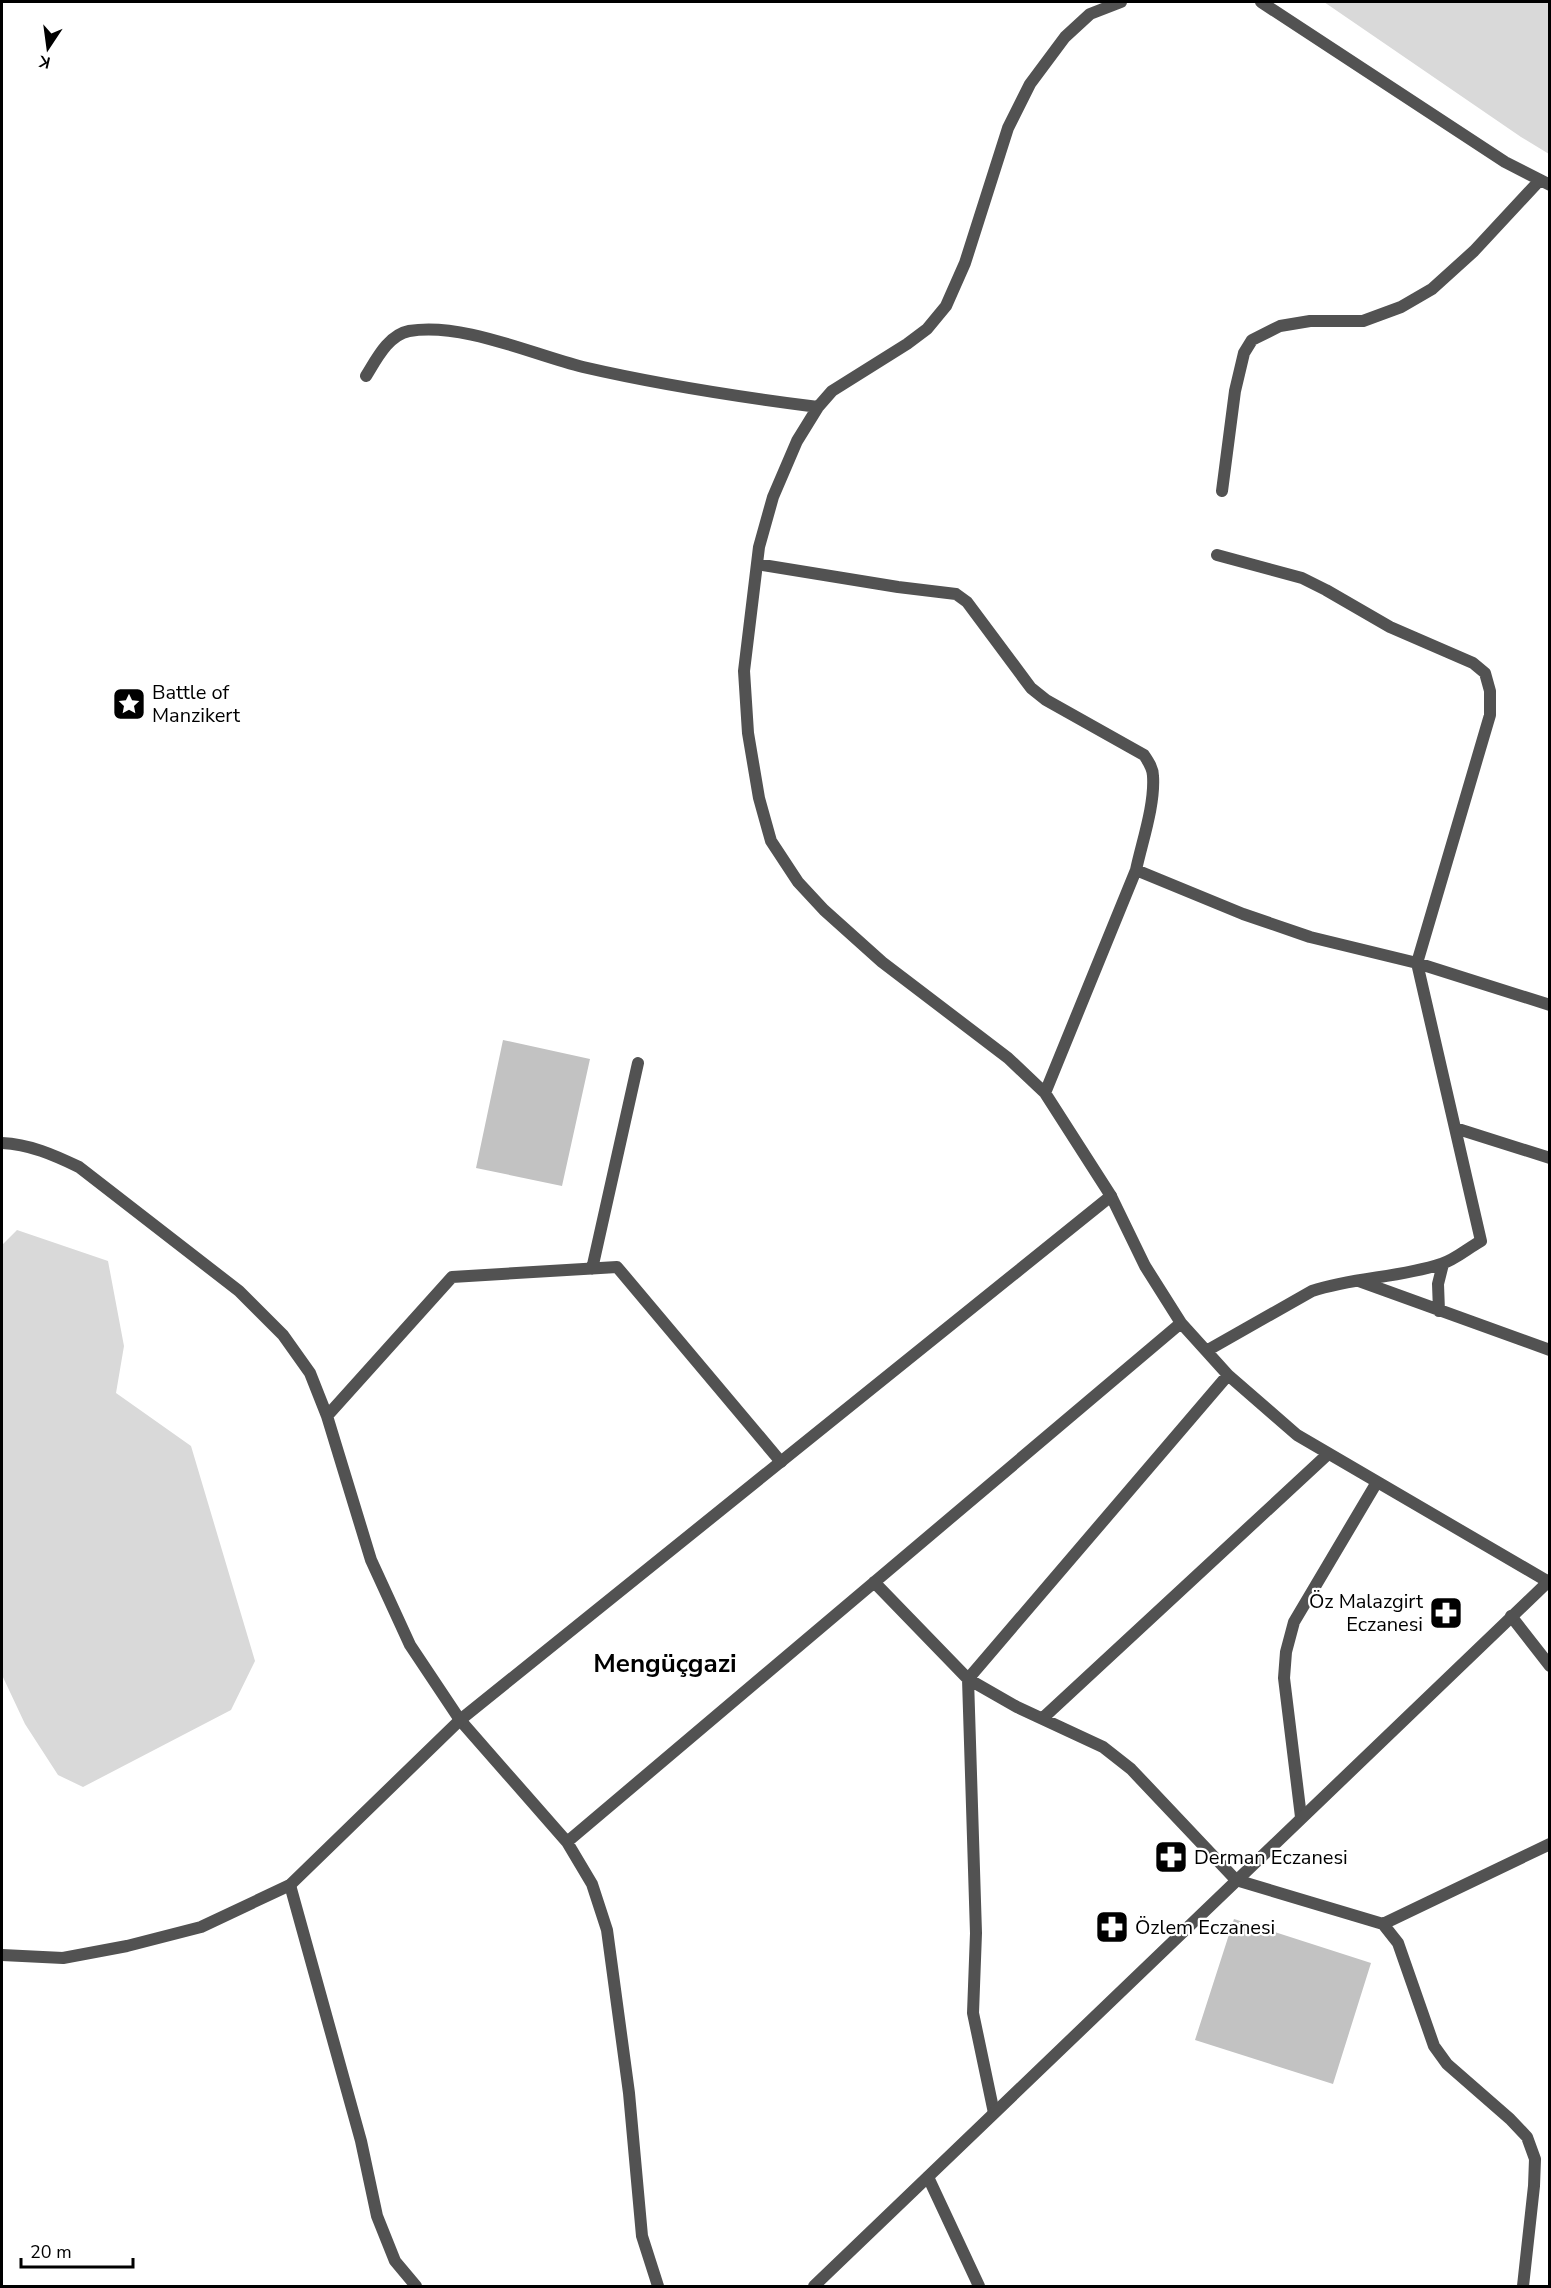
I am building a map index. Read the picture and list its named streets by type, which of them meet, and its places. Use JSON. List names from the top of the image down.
{
  "districts": ["Mengüçgazi"],
  "places": {
    "place": ["Battle of Manzikert"],
    "pharmacy": ["Öz Malazgirt Eczanesi", "Derman Eczanesi", "Özlem Eczanesi"]
  },
  "scale_bar": "20 m",
  "north": "bottom"
}
